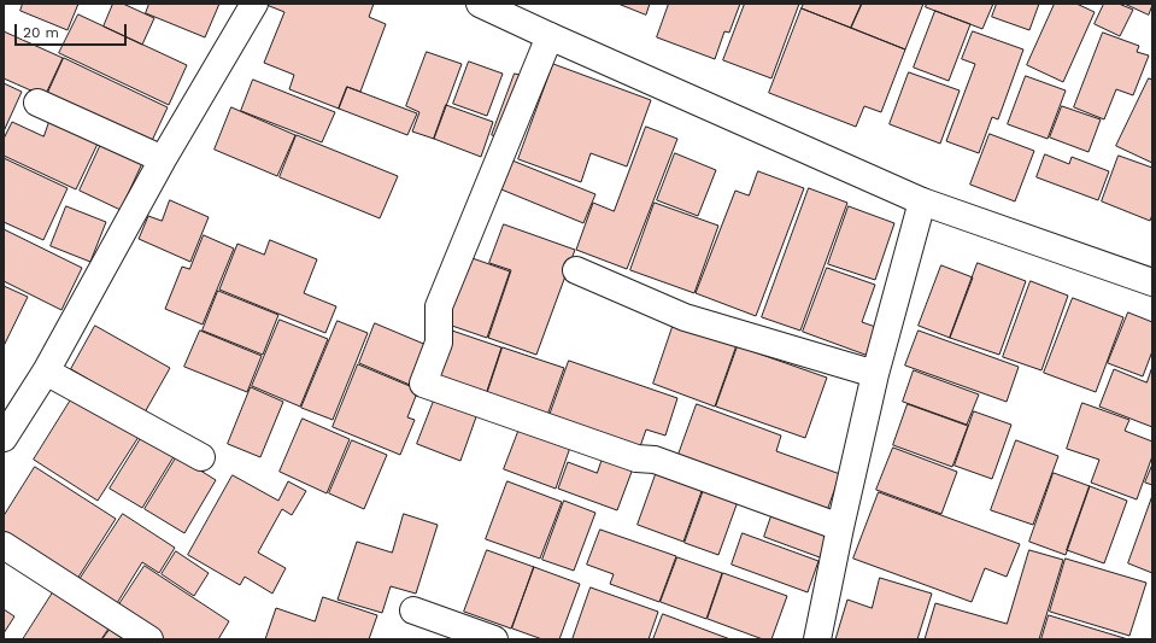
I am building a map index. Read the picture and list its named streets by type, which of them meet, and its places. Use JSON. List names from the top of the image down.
{
  "scale_bar": "20 m"
}
